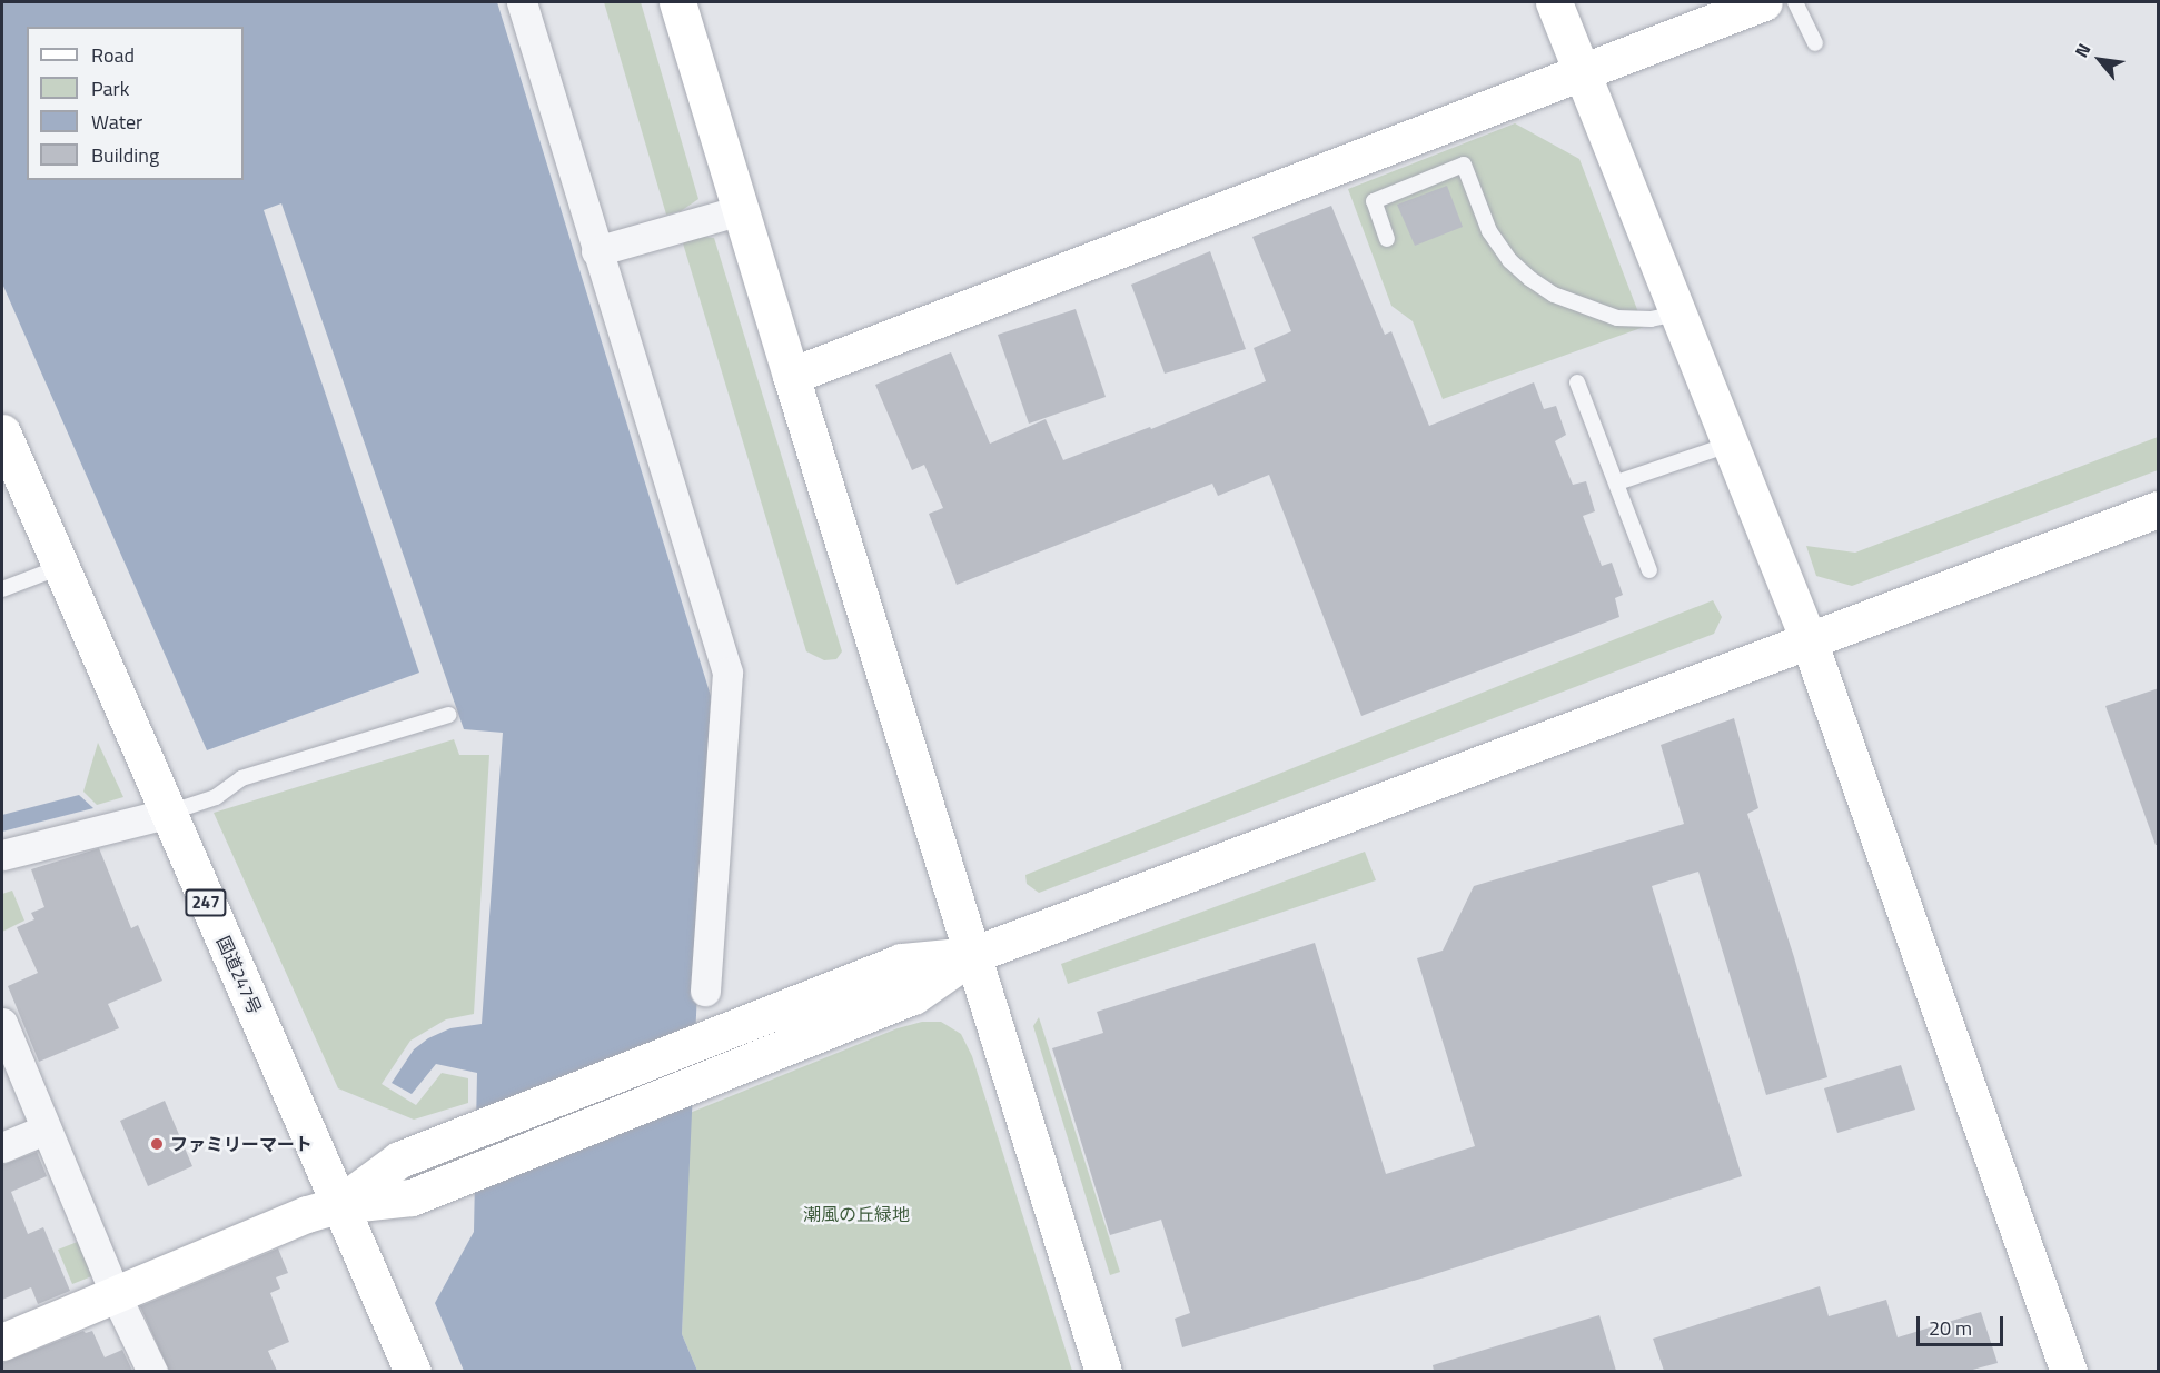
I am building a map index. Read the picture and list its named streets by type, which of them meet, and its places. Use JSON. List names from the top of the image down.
{
  "streets": {
    "main road": ["247", "国道247号"]
  },
  "parks": ["潮風の丘緑地"],
  "places": ["ファミリーマート"],
  "legend": [
    "Road",
    "Park",
    "Water",
    "Building"
  ],
  "scale_bar": "20 m",
  "north": "top left"
}
